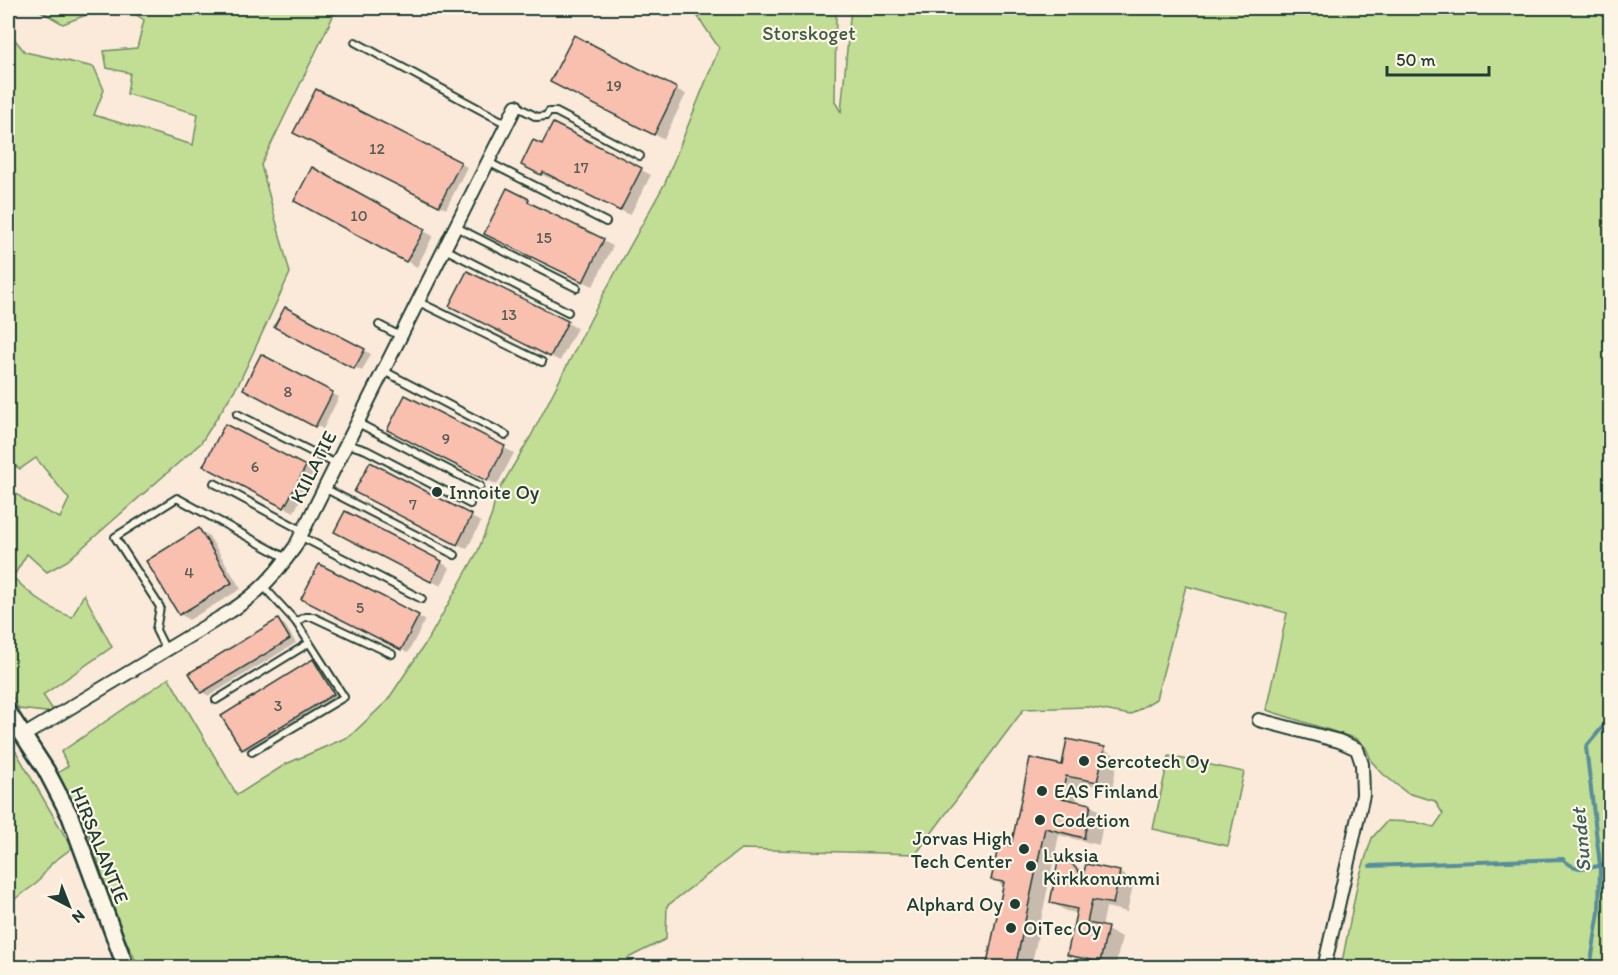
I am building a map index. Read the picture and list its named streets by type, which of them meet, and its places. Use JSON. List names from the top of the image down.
{
  "streets": {
    "street": ["KIILATIE", "HIRSALANTIE"]
  },
  "crossings": [
    ["KIILATIE", "HIRSALANTIE"]
  ],
  "water": ["Sundet"],
  "parks": ["Storskoget"],
  "places": [
    "Innoite Oy",
    "Sercotech Oy",
    "EAS Finland",
    "Codetion",
    "Jorvas High Tech Center",
    "Luksia Kirkkonummi",
    "Alphard Oy",
    "OiTec Oy"
  ],
  "house_numbers": [
    "19",
    "12",
    "17",
    "10",
    "15",
    "13",
    "8",
    "9",
    "6",
    "7",
    "4",
    "5",
    "3"
  ],
  "scale_bar": "50 m",
  "north": "bottom right"
}
